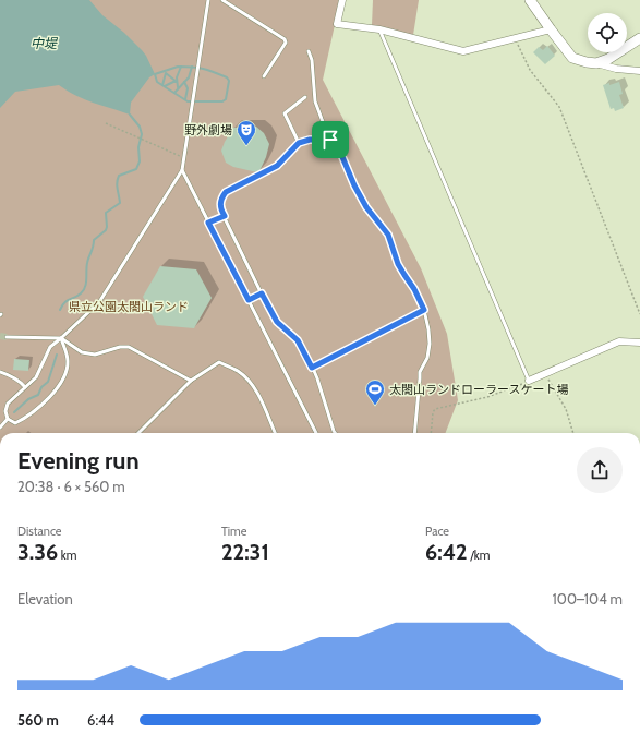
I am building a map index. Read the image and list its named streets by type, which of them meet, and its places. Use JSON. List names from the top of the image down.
{
  "water": ["中堤"],
  "parks": ["県立公園太閤山ランド"],
  "places": {
    "theatre": ["野外劇場"],
    "sports": ["太閤山ランドローラースケート場"]
  },
  "page": {
    "heading": ["Evening run", "20:38 · 6 × 560 m"],
    "stats": [
      ["Distance", "3.36 km"],
      ["Time", "22:31"],
      ["Pace", "6:42 /km"]
    ],
    "chart": ["Elevation", "100–104 m"],
    "list": [
      {
        "name": "560 m",
        "note": "6:44"
      }
    ]
  }
}
